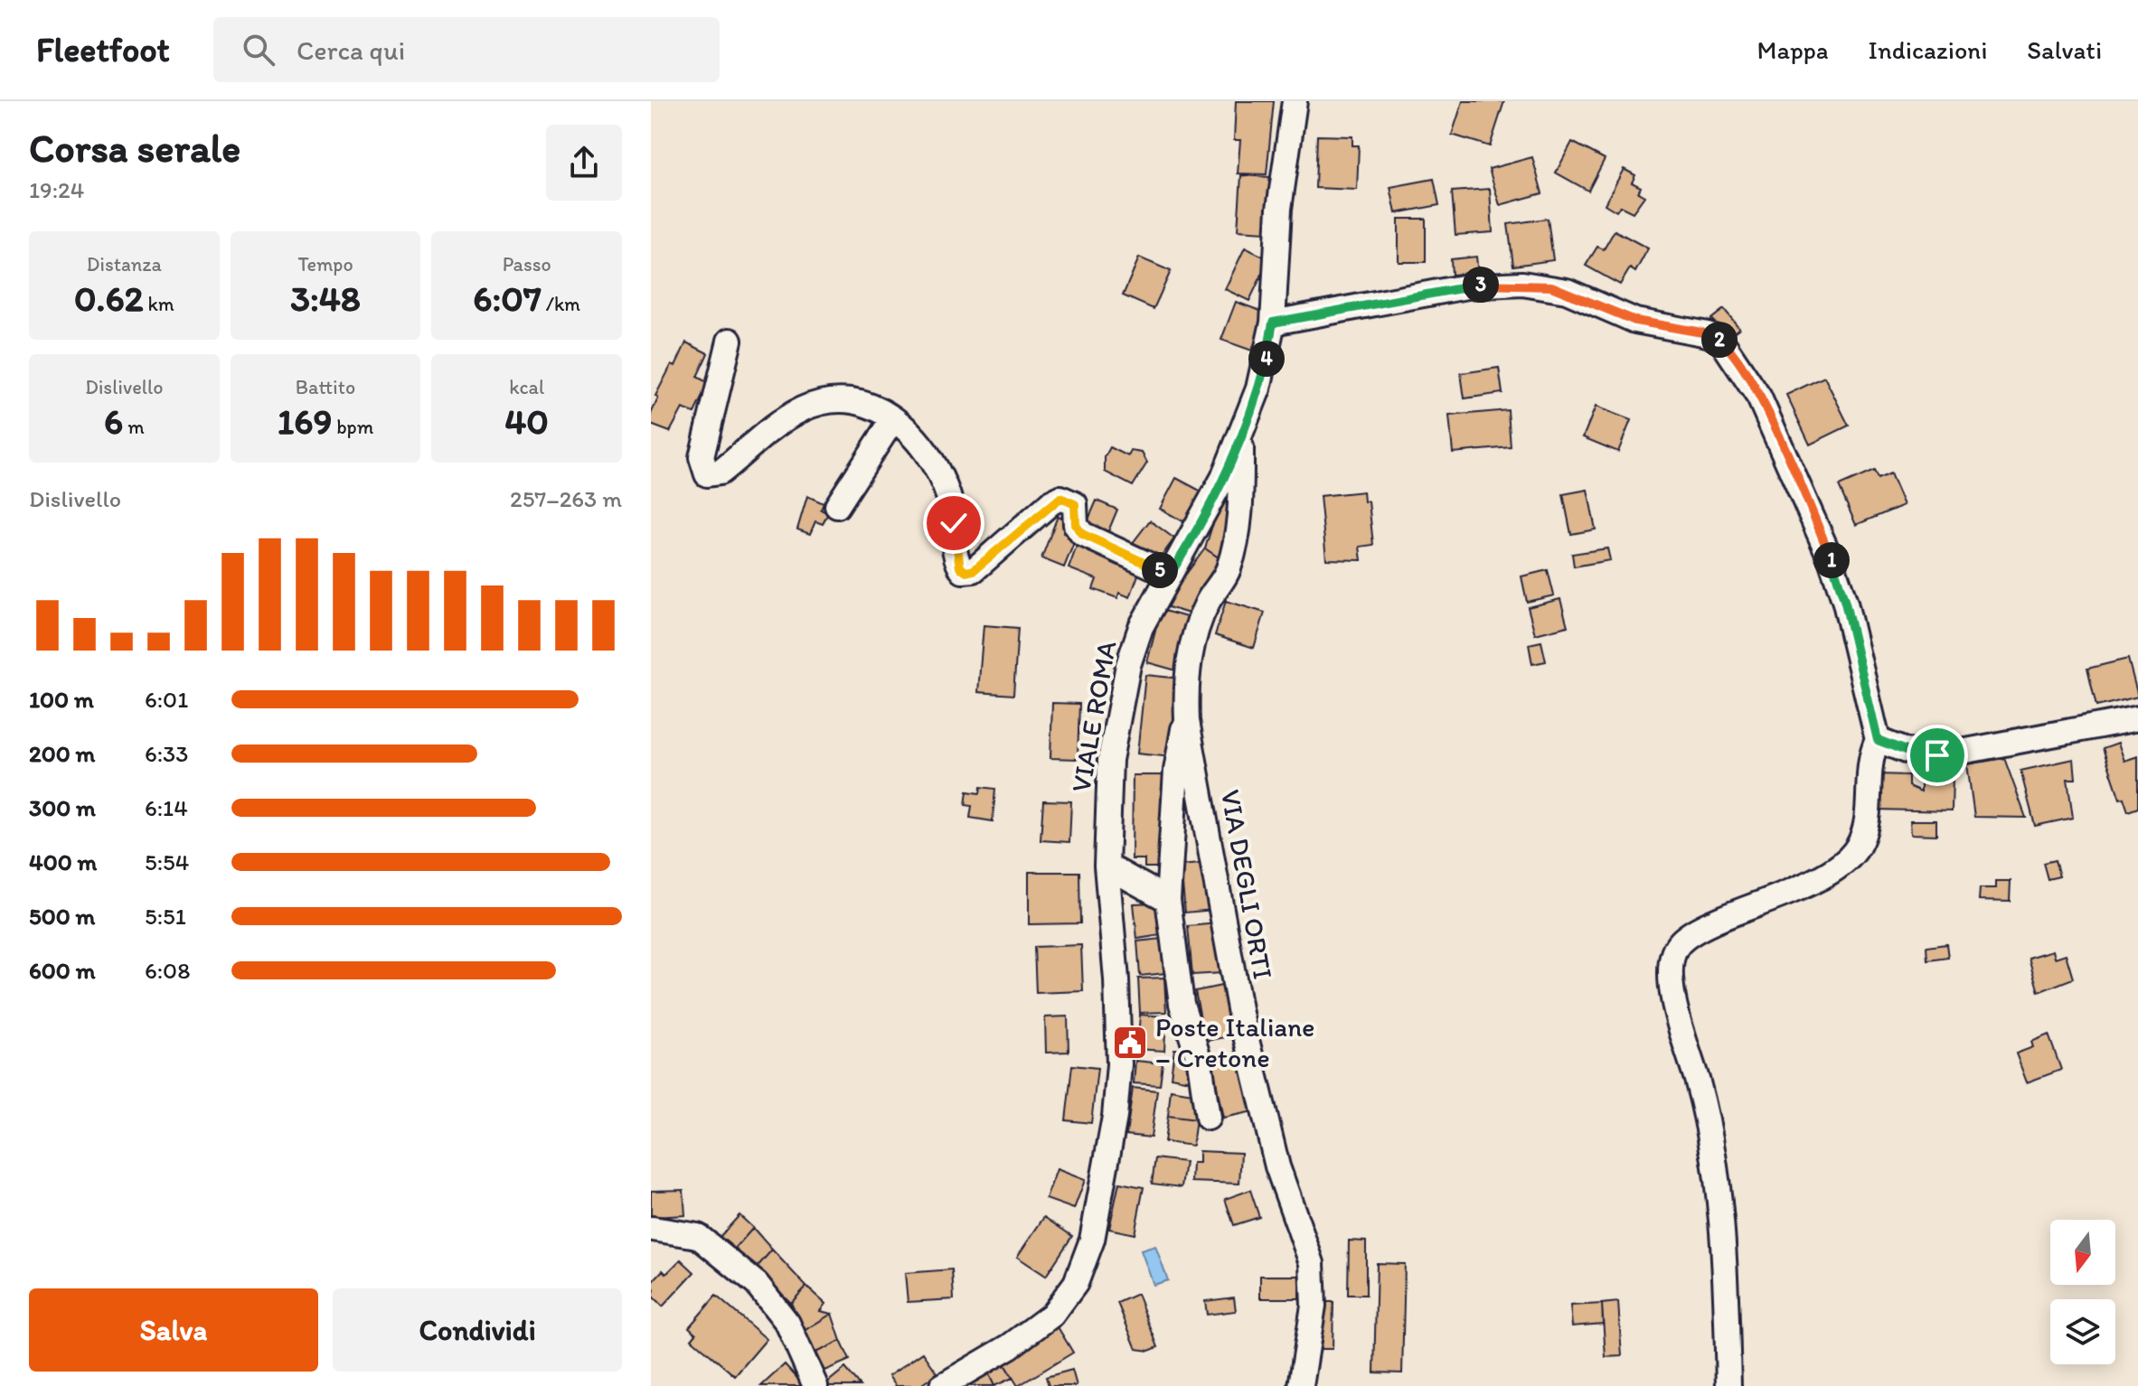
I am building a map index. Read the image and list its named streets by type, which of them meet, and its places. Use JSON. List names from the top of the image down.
{
  "streets": {
    "street": ["VIALE ROMA", "VIA DEGLI ORTI"]
  },
  "crossings": [
    ["VIALE ROMA", "VIA DEGLI ORTI"]
  ],
  "places": {
    "public building": ["Poste Italiane – Cretone"]
  },
  "north": "bottom",
  "page": {
    "header": "Fleetfoot",
    "search": "Cerca qui",
    "nav": ["Mappa", "Indicazioni", "Salvati"],
    "heading": ["Corsa serale", "19:24"],
    "stats": [
      ["Distanza", "0.62 km"],
      ["Tempo", "3:48"],
      ["Passo", "6:07 /km"],
      ["Dislivello", "6 m"],
      ["Battito", "169 bpm"],
      ["kcal", "40"]
    ],
    "pins": [
      "3",
      "2",
      "4",
      "1",
      "5"
    ],
    "chart": ["Dislivello", "257–263 m"],
    "list": [
      {
        "name": "100 m",
        "note": "6:01"
      },
      {
        "name": "200 m",
        "note": "6:33"
      },
      {
        "name": "300 m",
        "note": "6:14"
      },
      {
        "name": "400 m",
        "note": "5:54"
      },
      {
        "name": "500 m",
        "note": "5:51"
      },
      {
        "name": "600 m",
        "note": "6:08"
      }
    ],
    "buttons": ["Salva", "Condividi"]
  }
}
